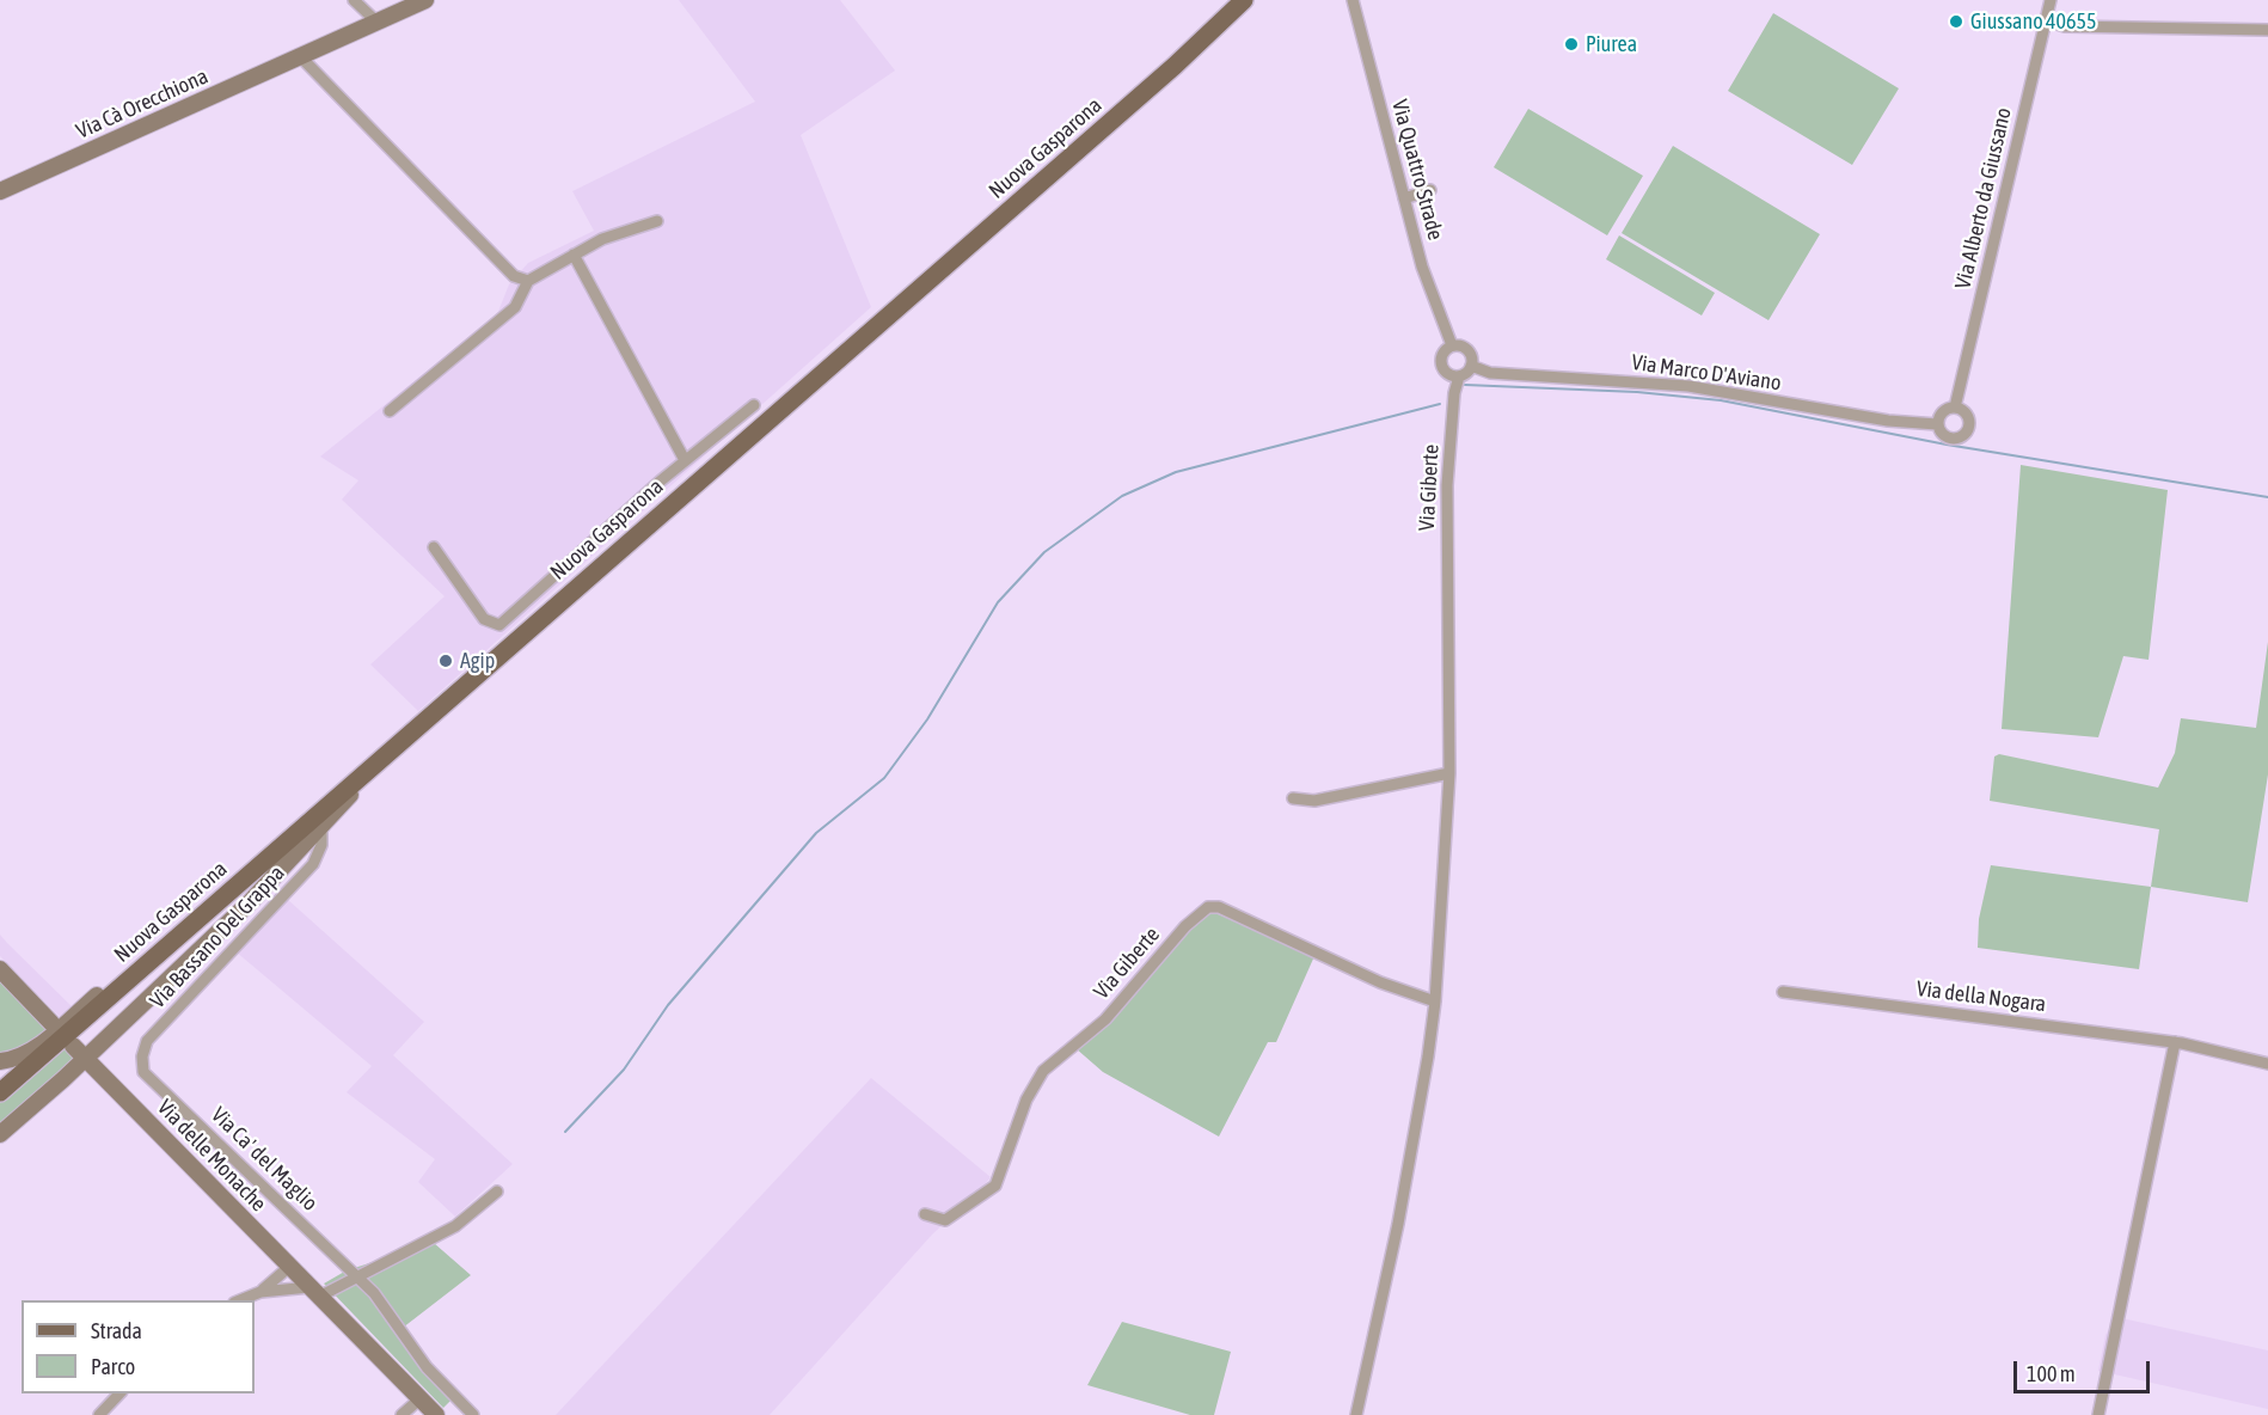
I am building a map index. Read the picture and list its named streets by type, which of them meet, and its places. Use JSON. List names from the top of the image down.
{
  "streets": {
    "main road": ["Nuova Gasparona"],
    "street": [
      "Via Cà Orecchiona",
      "Via Quattro Strade",
      "Via Alberto da Giussano",
      "Via Marco D'Aviano",
      "Via Giberte",
      "Via Bassano Del Grappa",
      "Via della Nogara",
      "Via delle Monache",
      "Via Ca' del Maglio"
    ]
  },
  "crossings": [
    ["Via Quattro Strade", "Via Marco D'Aviano"],
    ["Via Quattro Strade", "Via Giberte"],
    ["Via Alberto da Giussano", "Via Marco D'Aviano"],
    ["Via Marco D'Aviano", "Via Giberte"],
    ["Via Bassano Del Grappa", "Via Ca' del Maglio"]
  ],
  "places": ["Giussano 40655", "Piurea", "Agip"],
  "legend": ["Strada", "Parco"],
  "scale_bar": "100 m"
}
